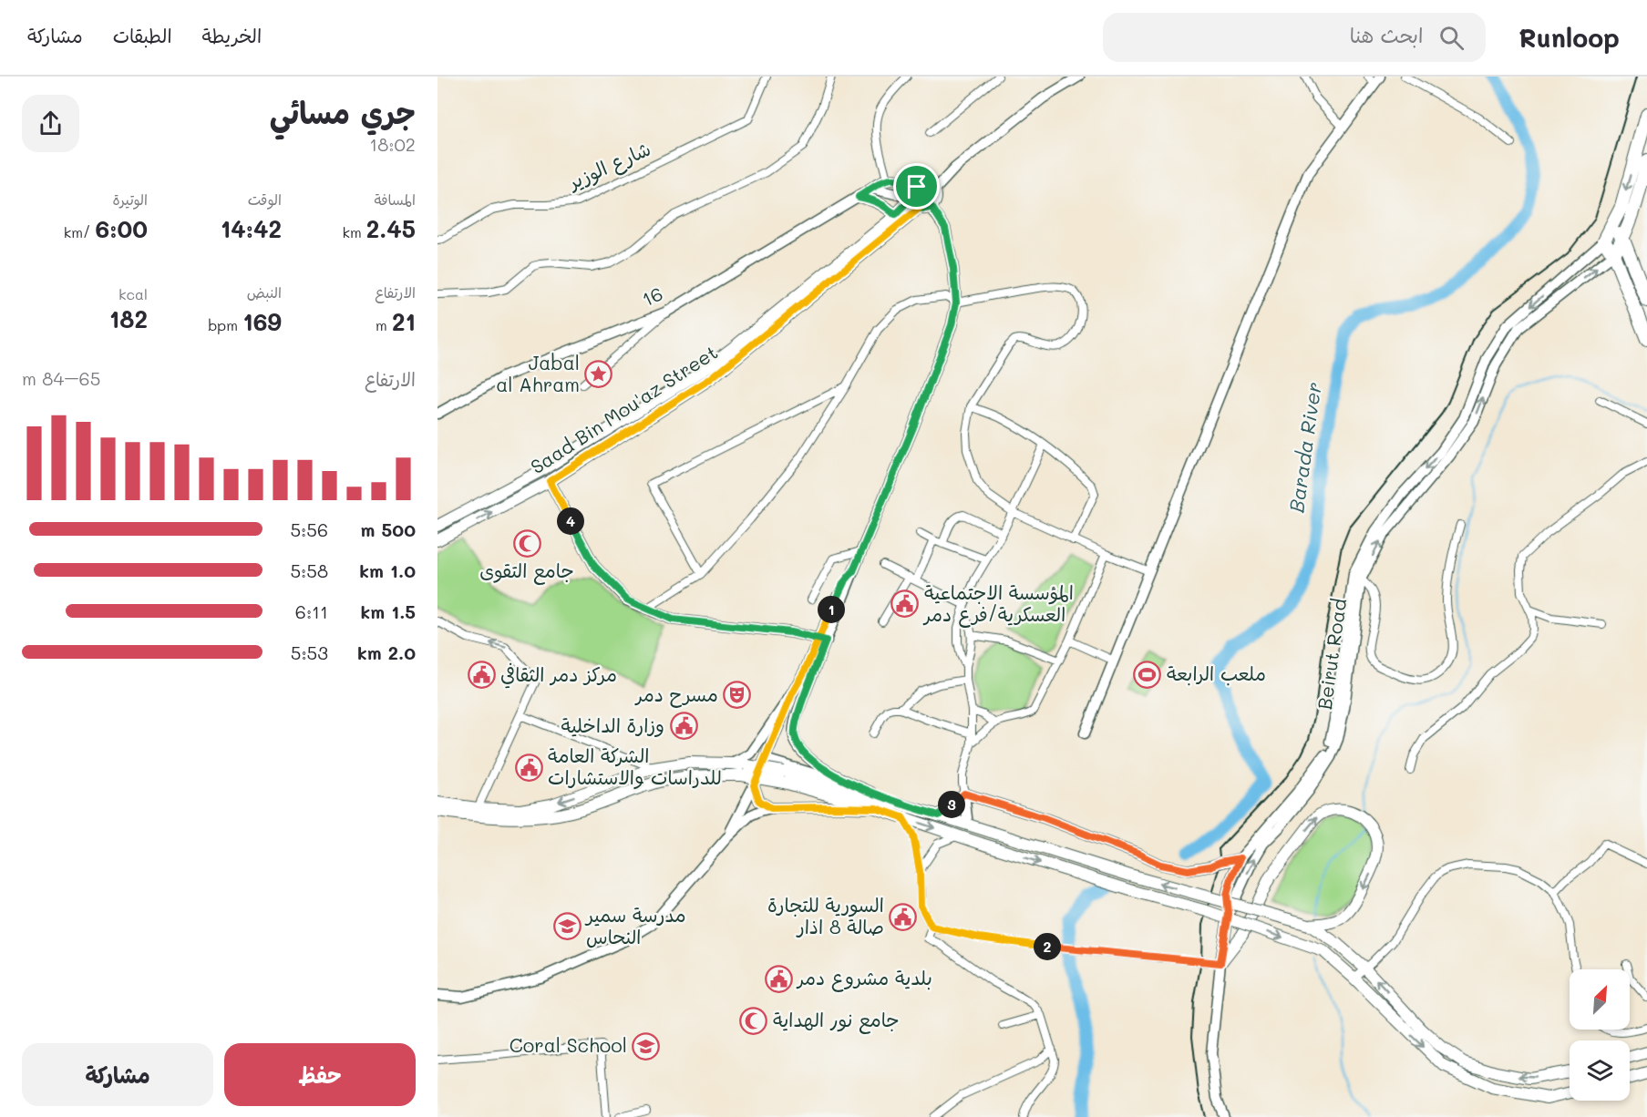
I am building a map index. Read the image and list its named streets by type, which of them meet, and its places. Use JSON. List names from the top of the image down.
{
  "streets": {
    "main road": ["Saad Bin Mou'az Street"],
    "street": ["شارع الوزير", "16", "Beirut Road"]
  },
  "water": ["Barada River"],
  "places": {
    "place": ["Jabal al Ahram"],
    "mosque": ["جامع التقوى", "جامع نور الهداية"],
    "public building": [
      "المؤسسة الاجتماعية العسكرية/فرع دمر",
      "مركز دمر الثقافي",
      "وزارة الداخلية",
      "الشركة العامة للدراسات والاستشارات",
      "السورية للتجارة صالة 8 اذار",
      "بلدية مشروع دمر"
    ],
    "sports": ["ملعب الرابعة"],
    "theatre": ["مسرح دمر"],
    "school or university": ["مدرسة سمير النحاس", "Coral School"]
  },
  "north": "top right",
  "page": {
    "header": "Runloop",
    "search": "ابحث هنا",
    "nav": ["الخريطة", "الطبقات", "مشاركة"],
    "heading": ["جري مسائي", "18:02"],
    "stats": [
      ["المسافة", "2.45 km"],
      ["الوقت", "14:42"],
      ["الوتيرة", "6:00 /km"],
      ["الارتفاع", "21 m"],
      ["النبض", "169 bpm"],
      ["kcal", "182"]
    ],
    "chart": ["الارتفاع", "65–84 m"],
    "pins": [
      "4",
      "1",
      "3",
      "2"
    ],
    "list": [
      {
        "name": "500 m",
        "note": "5:56"
      },
      {
        "name": "1.0 km",
        "note": "5:58"
      },
      {
        "name": "1.5 km",
        "note": "6:11"
      },
      {
        "name": "2.0 km",
        "note": "5:53"
      }
    ],
    "buttons": ["حفظ", "مشاركة"]
  }
}
